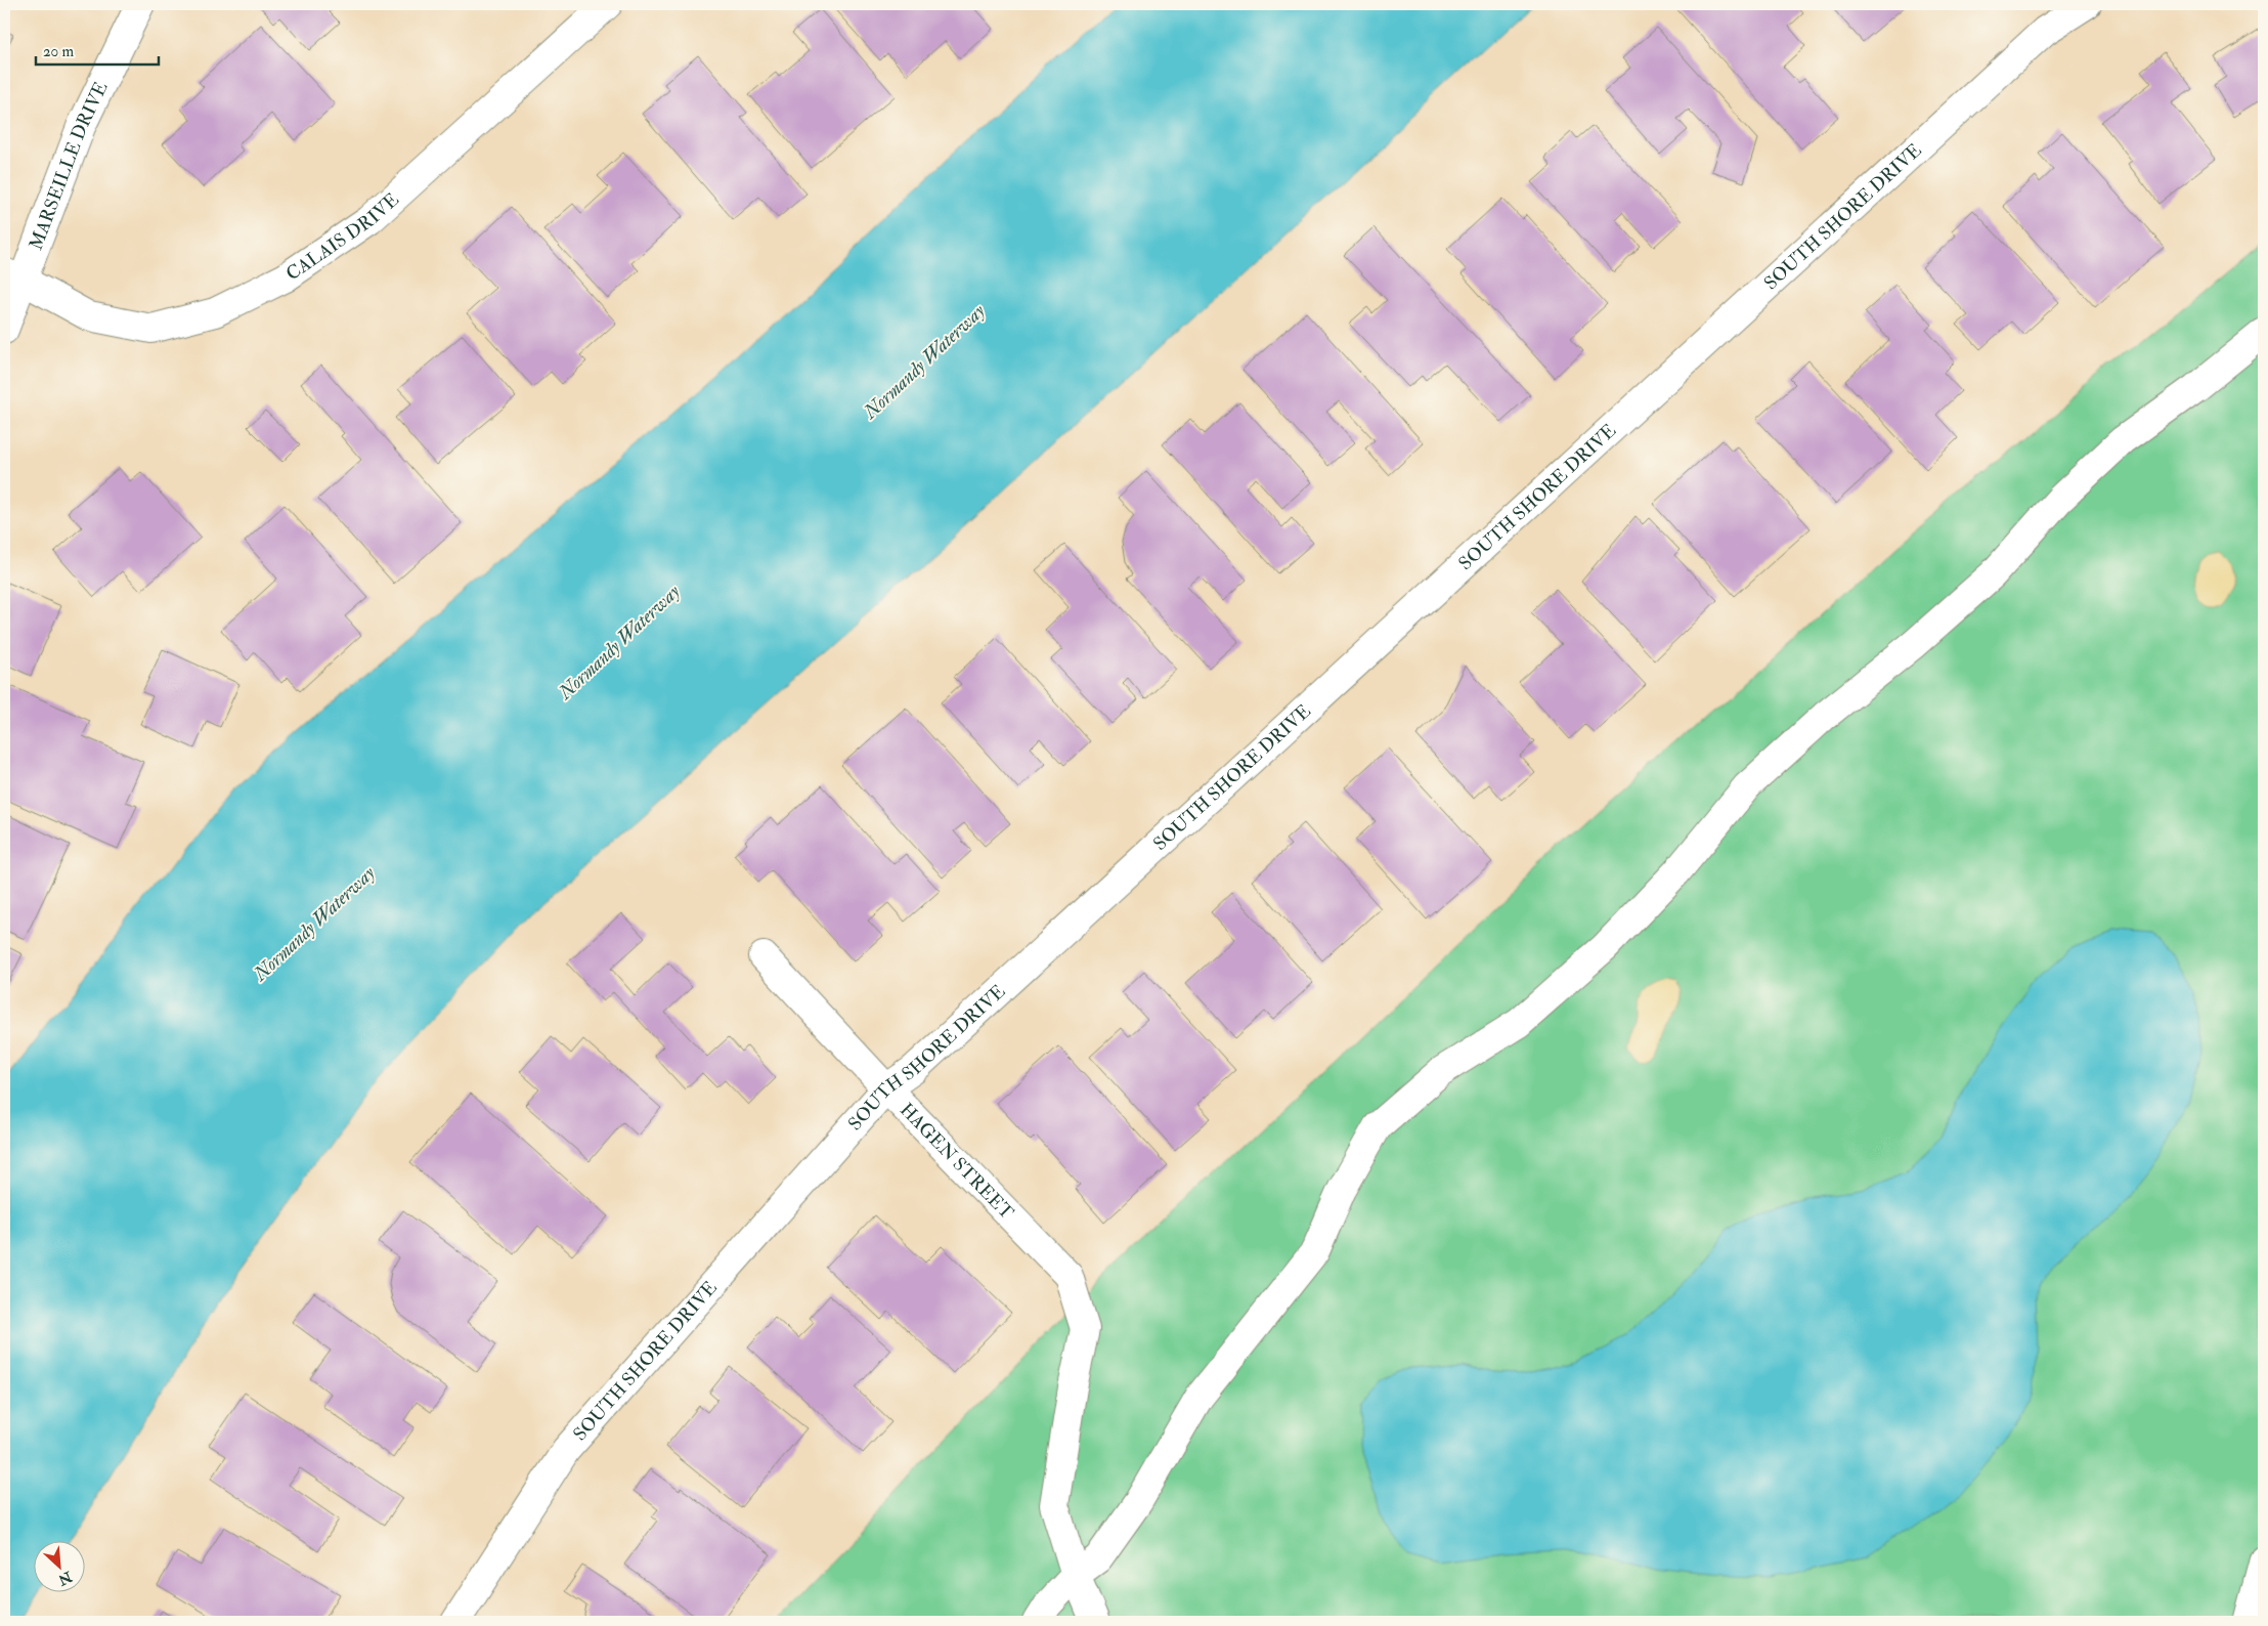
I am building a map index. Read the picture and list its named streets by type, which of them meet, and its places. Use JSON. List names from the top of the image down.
{
  "streets": {
    "street": [
      "MARSEILLE DRIVE",
      "SOUTH SHORE DRIVE",
      "CALAIS DRIVE",
      "HAGEN STREET"
    ]
  },
  "crossings": [
    ["MARSEILLE DRIVE", "CALAIS DRIVE"],
    ["SOUTH SHORE DRIVE", "HAGEN STREET"]
  ],
  "water": ["Normandy Waterway"],
  "scale_bar": "20 m",
  "north": "bottom right"
}
